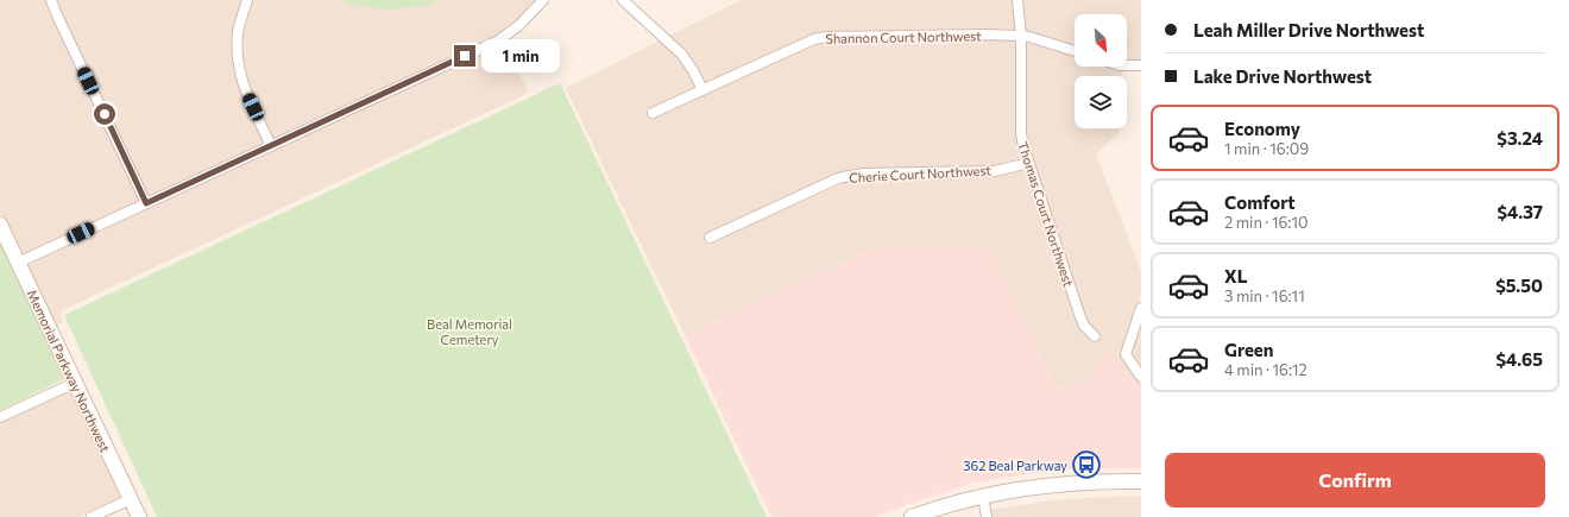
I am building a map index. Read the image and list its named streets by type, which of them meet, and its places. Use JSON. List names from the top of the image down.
{
  "streets": {
    "street": [
      "Shannon Court Northwest",
      "Cherie Court Northwest",
      "Thomas Court Northwest",
      "Memorial Parkway Northwest"
    ]
  },
  "crossings": [
    ["Shannon Court Northwest", "Thomas Court Northwest"],
    ["Cherie Court Northwest", "Thomas Court Northwest"]
  ],
  "parks": ["Beal Memorial Cemetery"],
  "places": {
    "bus stop": ["362 Beal Parkway"]
  },
  "north": "bottom right",
  "page": {
    "banner": ["Leah Miller Drive Northwest", "Lake Drive Northwest"],
    "bubble": "1 min",
    "list": [
      {
        "name": "Economy",
        "note": "1 min · 16:09",
        "value": "$3.24"
      },
      {
        "name": "Comfort",
        "note": "2 min · 16:10",
        "value": "$4.37"
      },
      {
        "name": "XL",
        "note": "3 min · 16:11",
        "value": "$5.50"
      },
      {
        "name": "Green",
        "note": "4 min · 16:12",
        "value": "$4.65"
      }
    ],
    "buttons": "Confirm"
  }
}
